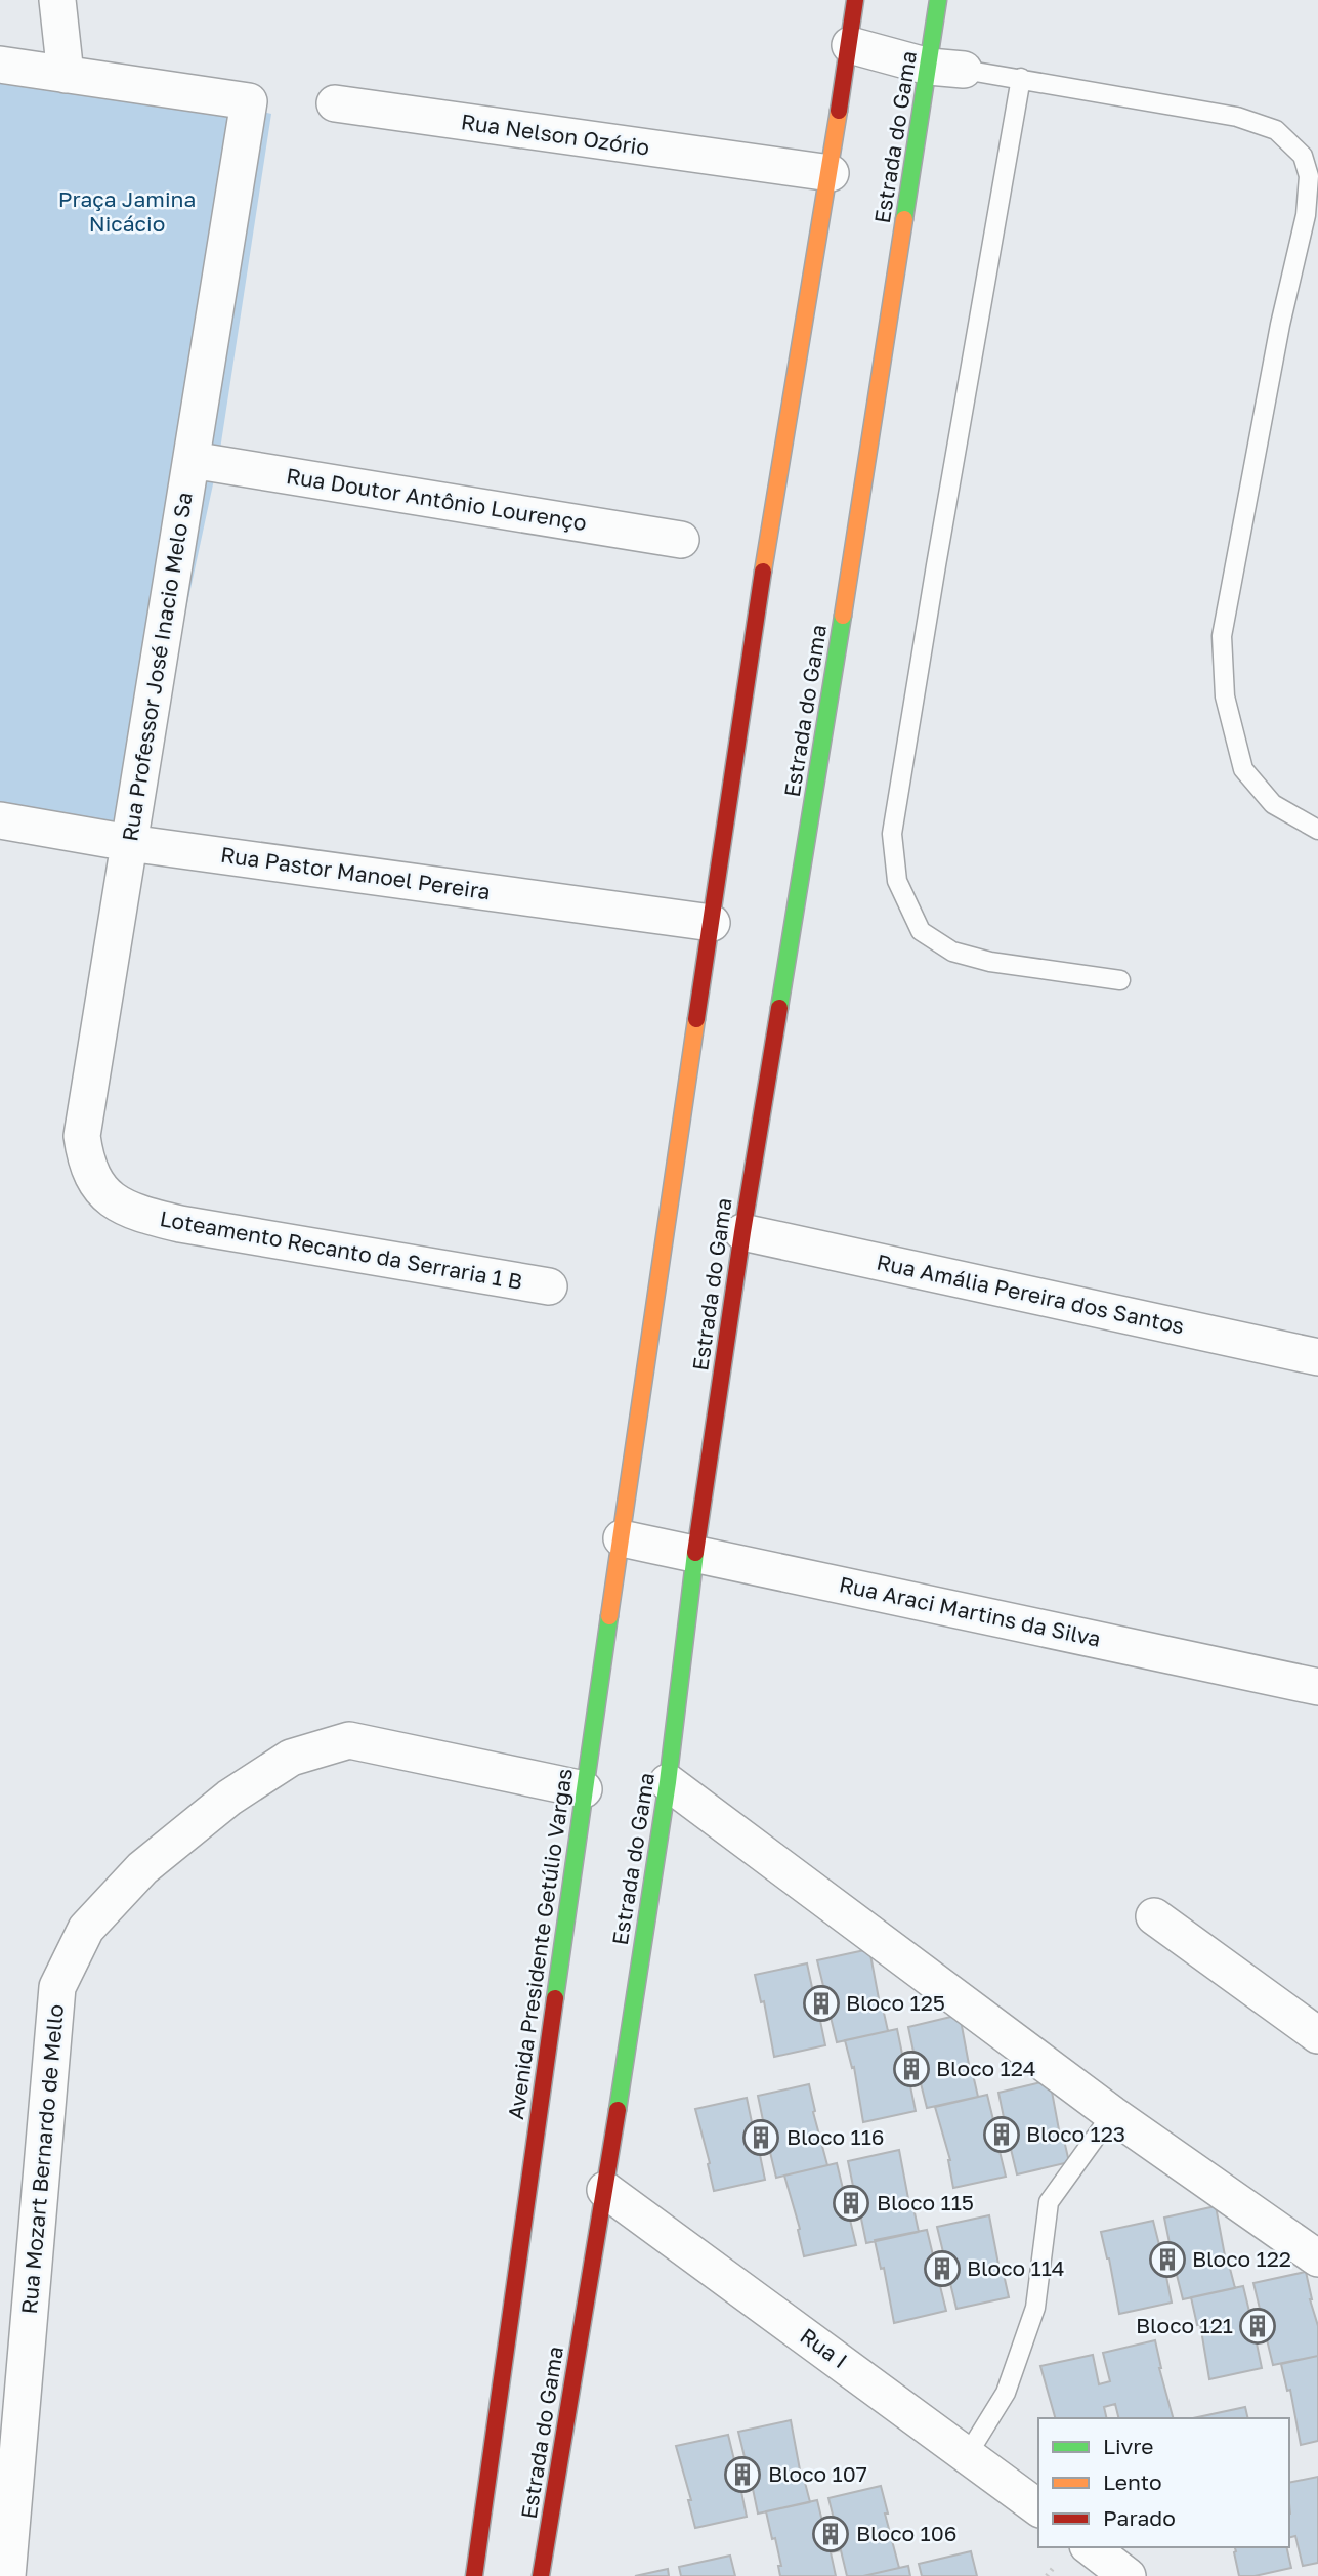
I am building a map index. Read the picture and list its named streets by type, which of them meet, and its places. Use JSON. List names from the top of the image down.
{
  "streets": {
    "street": [
      "Rua Nelson Ozório",
      "Estrada do Gama",
      "Rua Doutor Antônio Lourenço",
      "Rua Professor José Inacio Melo Sa",
      "Rua Pastor Manoel Pereira",
      "Loteamento Recanto da Serraria 1 B",
      "Rua Amália Pereira dos Santos",
      "Rua Araci Martins da Silva",
      "Avenida Presidente Getúlio Vargas",
      "Rua Mozart Bernardo de Mello",
      "Rua I"
    ]
  },
  "crossings": [
    ["Estrada do Gama", "Rua Amália Pereira dos Santos"],
    ["Estrada do Gama", "Rua Araci Martins da Silva"],
    ["Estrada do Gama", "Rua I"],
    ["Rua Doutor Antônio Lourenço", "Rua Professor José Inacio Melo Sa"],
    ["Rua Professor José Inacio Melo Sa", "Rua Pastor Manoel Pereira"],
    ["Rua Professor José Inacio Melo Sa", "Loteamento Recanto da Serraria 1 B"],
    ["Rua Pastor Manoel Pereira", "Avenida Presidente Getúlio Vargas"],
    ["Rua Araci Martins da Silva", "Avenida Presidente Getúlio Vargas"],
    ["Avenida Presidente Getúlio Vargas", "Rua Mozart Bernardo de Mello"]
  ],
  "parks": ["Praça Jamina Nicácio"],
  "places": {
    "building": [
      "Bloco 125",
      "Bloco 124",
      "Bloco 123",
      "Bloco 116",
      "Bloco 115",
      "Bloco 122",
      "Bloco 114",
      "Bloco 121",
      "Bloco 107",
      "Bloco 106"
    ]
  },
  "legend": ["Livre", "Lento", "Parado"]
}
